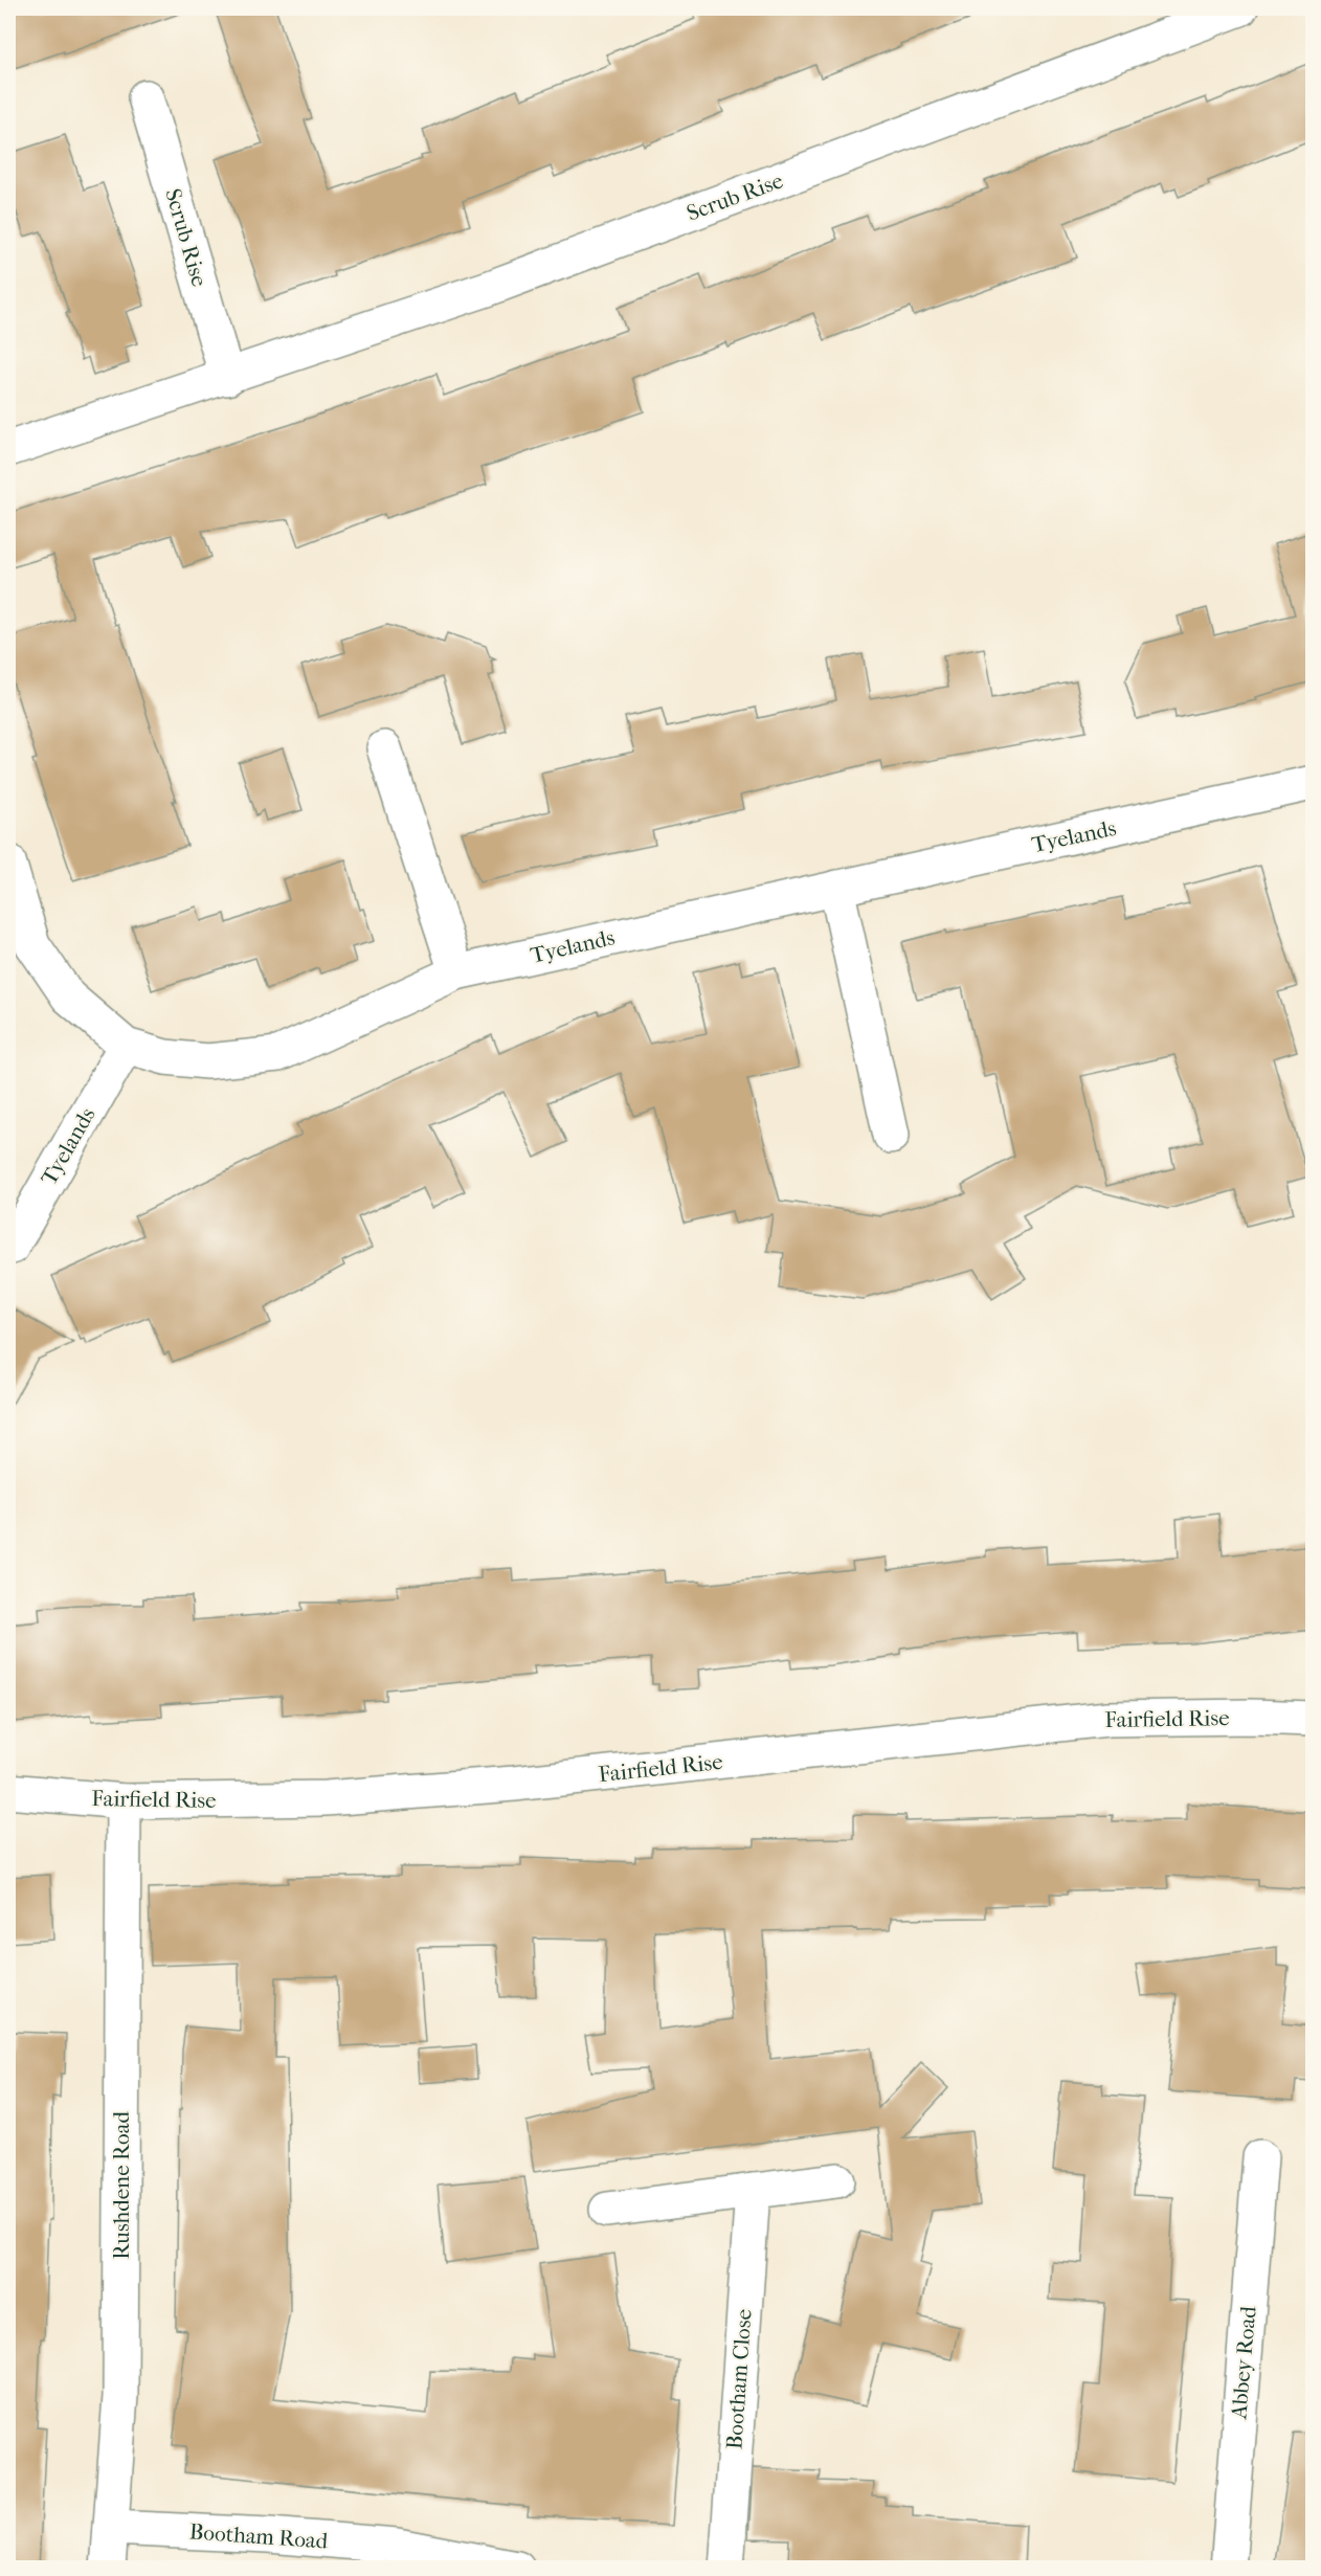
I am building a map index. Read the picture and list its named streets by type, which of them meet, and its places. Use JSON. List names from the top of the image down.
{
  "streets": {
    "street": [
      "Scrub Rise",
      "Tyelands",
      "Fairfield Rise",
      "Rushdene Road",
      "Abbey Road",
      "Bootham Close",
      "Bootham Road"
    ]
  },
  "crossings": [
    ["Fairfield Rise", "Rushdene Road"],
    ["Rushdene Road", "Bootham Road"]
  ]
}
